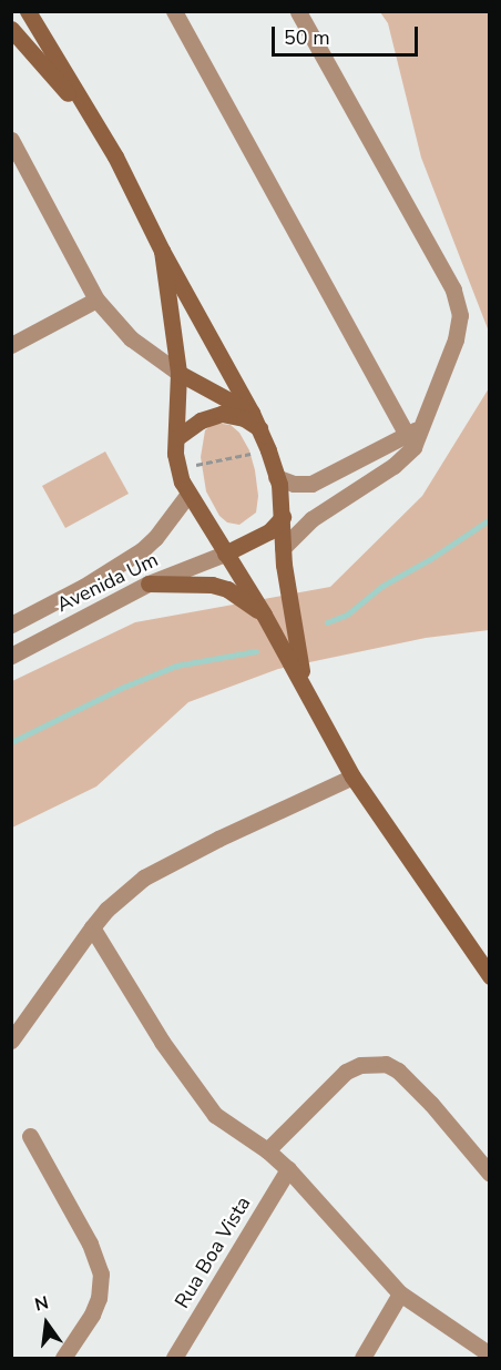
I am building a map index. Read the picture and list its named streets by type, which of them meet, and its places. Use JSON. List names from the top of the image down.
{
  "streets": {
    "street": ["Avenida Um", "Rua Boa Vista"]
  },
  "scale_bar": "50 m",
  "north": "top"
}
